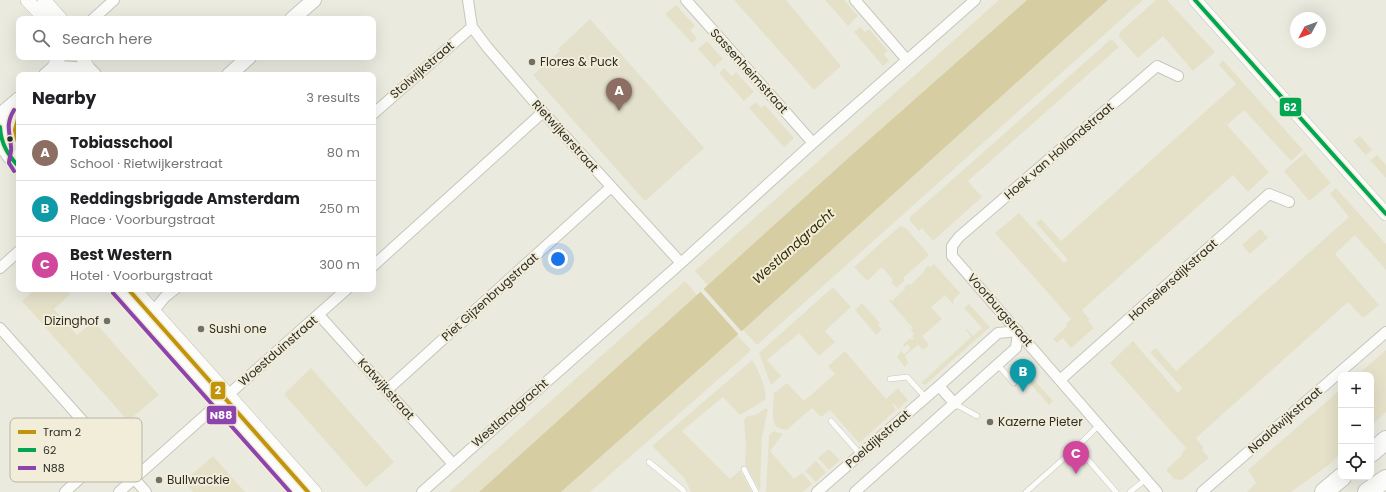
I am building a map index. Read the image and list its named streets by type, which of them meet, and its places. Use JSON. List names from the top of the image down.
{
  "streets": {
    "street": [
      "Stolwijkstraat",
      "Sassenheimstraat",
      "Rietwijkerstraat",
      "Hoek van Hollandstraat",
      "Honselersdijkstraat",
      "Piet Gijzenbrugstraat",
      "Voorburgstraat",
      "Woestduinstraat",
      "Katwijkstraat",
      "Westlandgracht",
      "Naaldwijkstraat",
      "Poeldijkstraat"
    ]
  },
  "crossings": [
    ["Stolwijkstraat", "Rietwijkerstraat"],
    ["Sassenheimstraat", "Westlandgracht"],
    ["Rietwijkerstraat", "Piet Gijzenbrugstraat"],
    ["Rietwijkerstraat", "Westlandgracht"],
    ["Hoek van Hollandstraat", "Voorburgstraat"],
    ["Honselersdijkstraat", "Voorburgstraat"],
    ["Piet Gijzenbrugstraat", "Katwijkstraat"],
    ["Voorburgstraat", "Poeldijkstraat"],
    ["Woestduinstraat", "Katwijkstraat"],
    ["Katwijkstraat", "Westlandgracht"]
  ],
  "water": ["Westlandgracht"],
  "places": [
    "Flores & Puck",
    "Dizinghof",
    "Sushi one",
    "Kazerne Pieter",
    "Bullwackie"
  ],
  "lines": ["transit line 62", "transit line N88", "tram line 2"],
  "legend": ["Tram 2", "62", "N88"],
  "north": "bottom left",
  "page": {
    "search": "Search here",
    "heading": ["Nearby", "3 results"],
    "pins": ["A", "B", "C"],
    "list": [
      {
        "mark": "A",
        "name": "Tobiasschool",
        "note": "School · Rietwijkerstraat",
        "value": "80 m"
      },
      {
        "mark": "B",
        "name": "Reddingsbrigade Amsterdam",
        "note": "Place · Voorburgstraat",
        "value": "250 m"
      },
      {
        "mark": "C",
        "name": "Best Western",
        "note": "Hotel · Voorburgstraat",
        "value": "300 m"
      }
    ],
    "map_buttons": ["+", "−"]
  }
}
